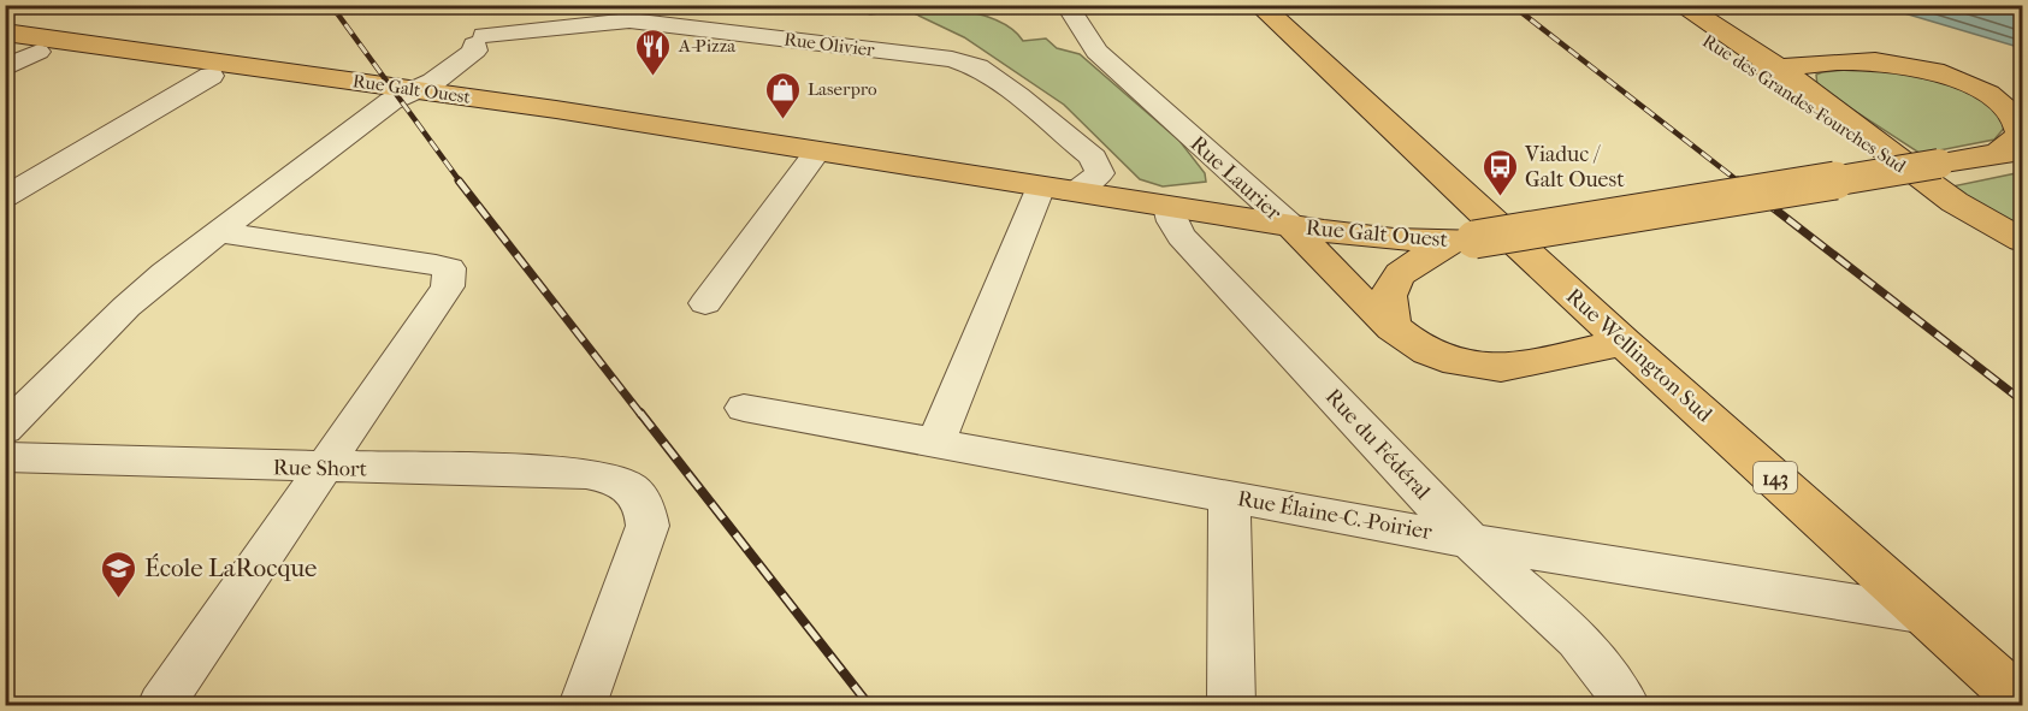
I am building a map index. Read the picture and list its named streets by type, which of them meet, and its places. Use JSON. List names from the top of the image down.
{
  "streets": {
    "main road": [
      "Rue Galt Ouest",
      "Rue des Grandes-Fourches Sud",
      "Rue Laurier",
      "Rue Wellington Sud",
      "143"
    ],
    "street": [
      "Rue Olivier",
      "Rue du Fédéral",
      "Rue Short",
      "Rue Élaine-C.-Poirier"
    ]
  },
  "crossings": [
    ["Rue Olivier", "Rue Galt Ouest"],
    ["Rue Galt Ouest", "Rue des Grandes-Fourches Sud"],
    ["Rue Galt Ouest", "Rue Laurier"],
    ["Rue Galt Ouest", "Rue du Fédéral"],
    ["Rue Laurier", "Rue Wellington Sud"],
    ["Rue Wellington Sud", "Rue Élaine-C.-Poirier"],
    ["Rue du Fédéral", "Rue Élaine-C.-Poirier"]
  ],
  "places": {
    "restaurant": ["A-Pizza"],
    "shop": ["Laserpro"],
    "bus stop": ["Viaduc / Galt Ouest"],
    "school or university": ["École LaRocque"]
  }
}
